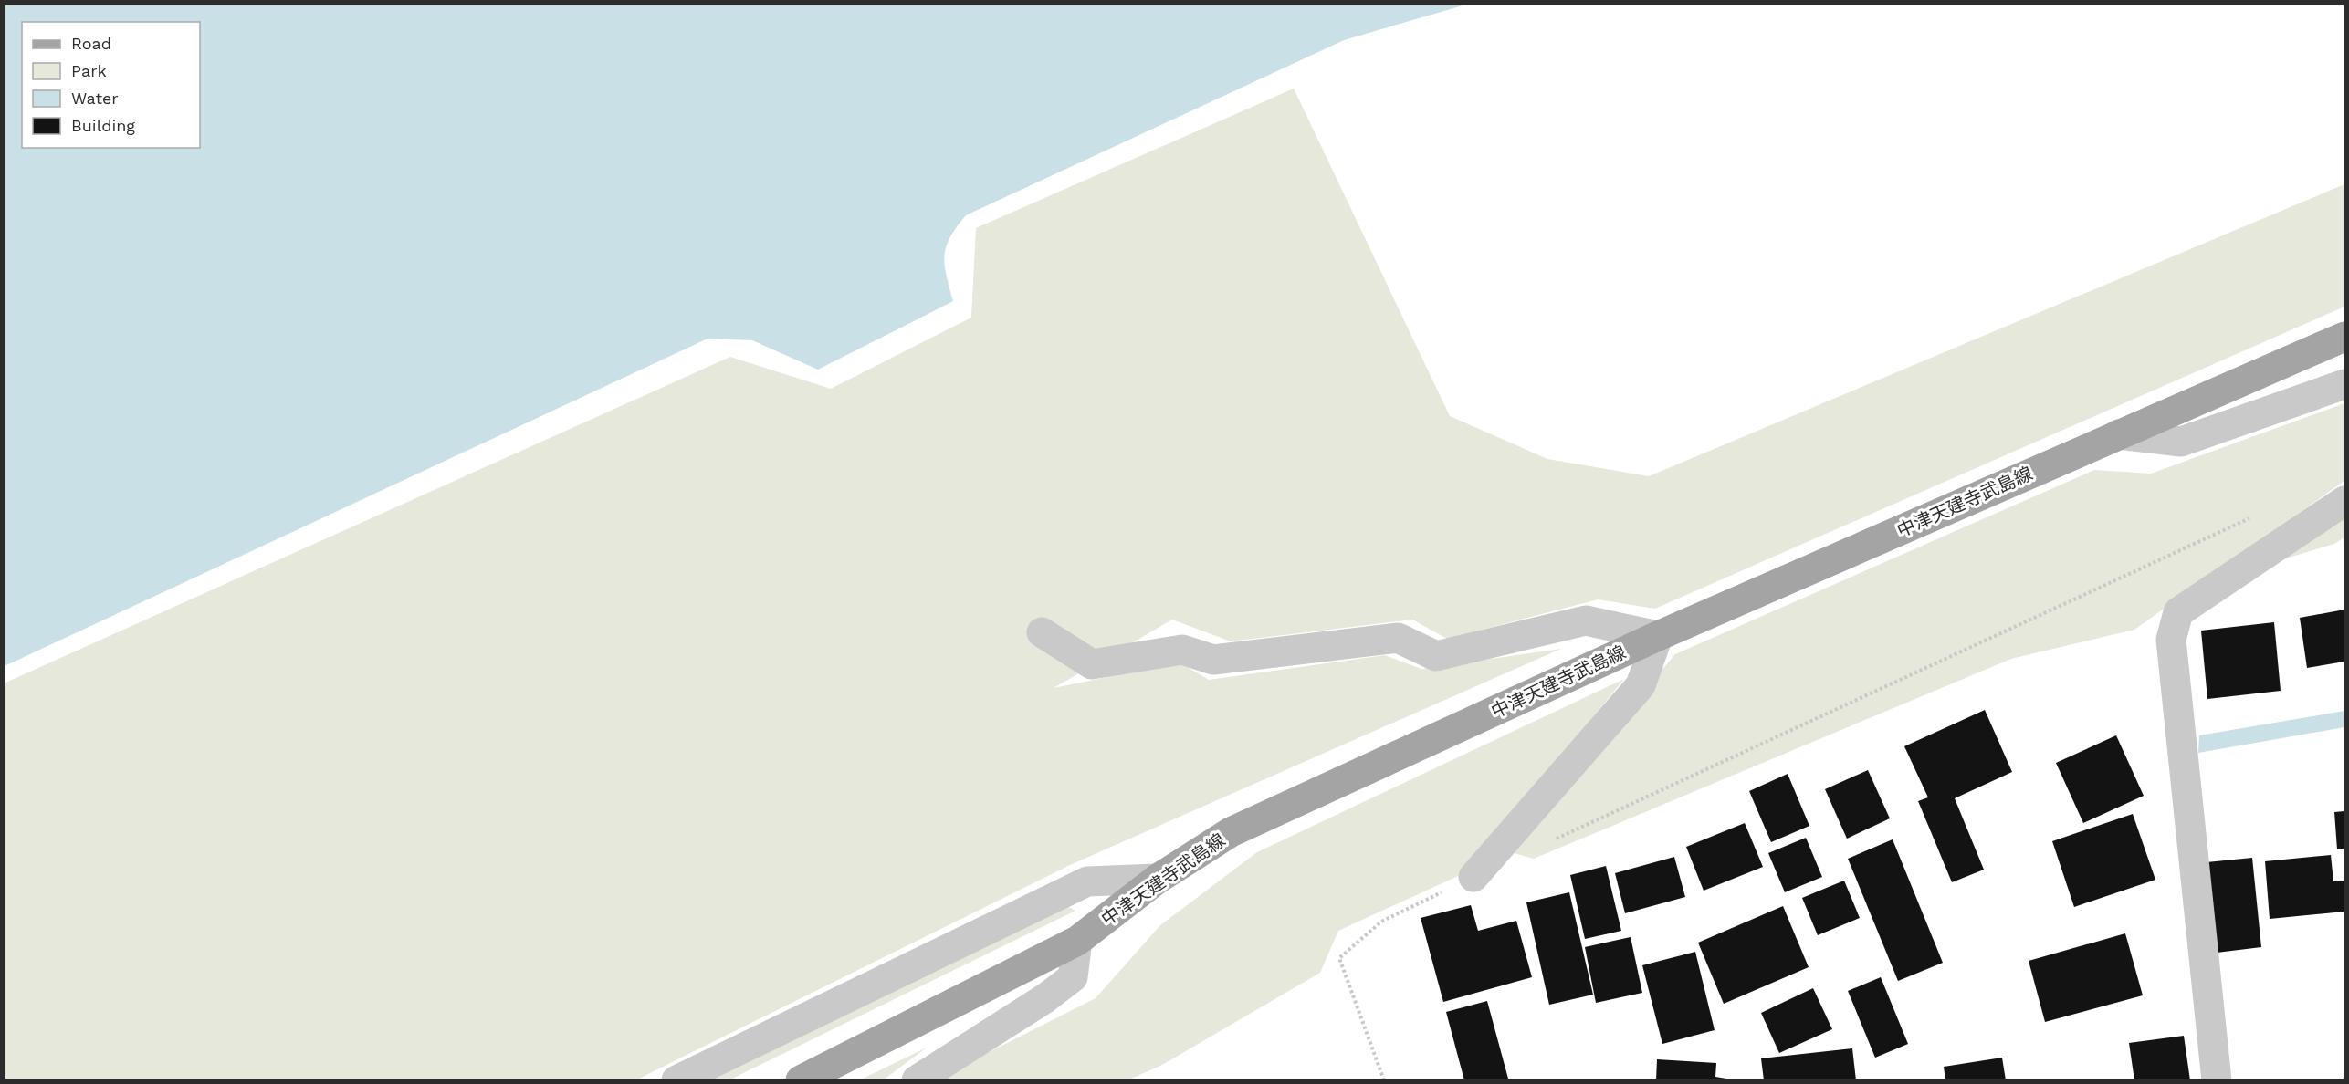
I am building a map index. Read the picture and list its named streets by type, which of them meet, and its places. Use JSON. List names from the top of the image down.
{
  "streets": {
    "main road": ["中津天建寺武島線"]
  },
  "legend": [
    "Road",
    "Park",
    "Water",
    "Building"
  ]
}
